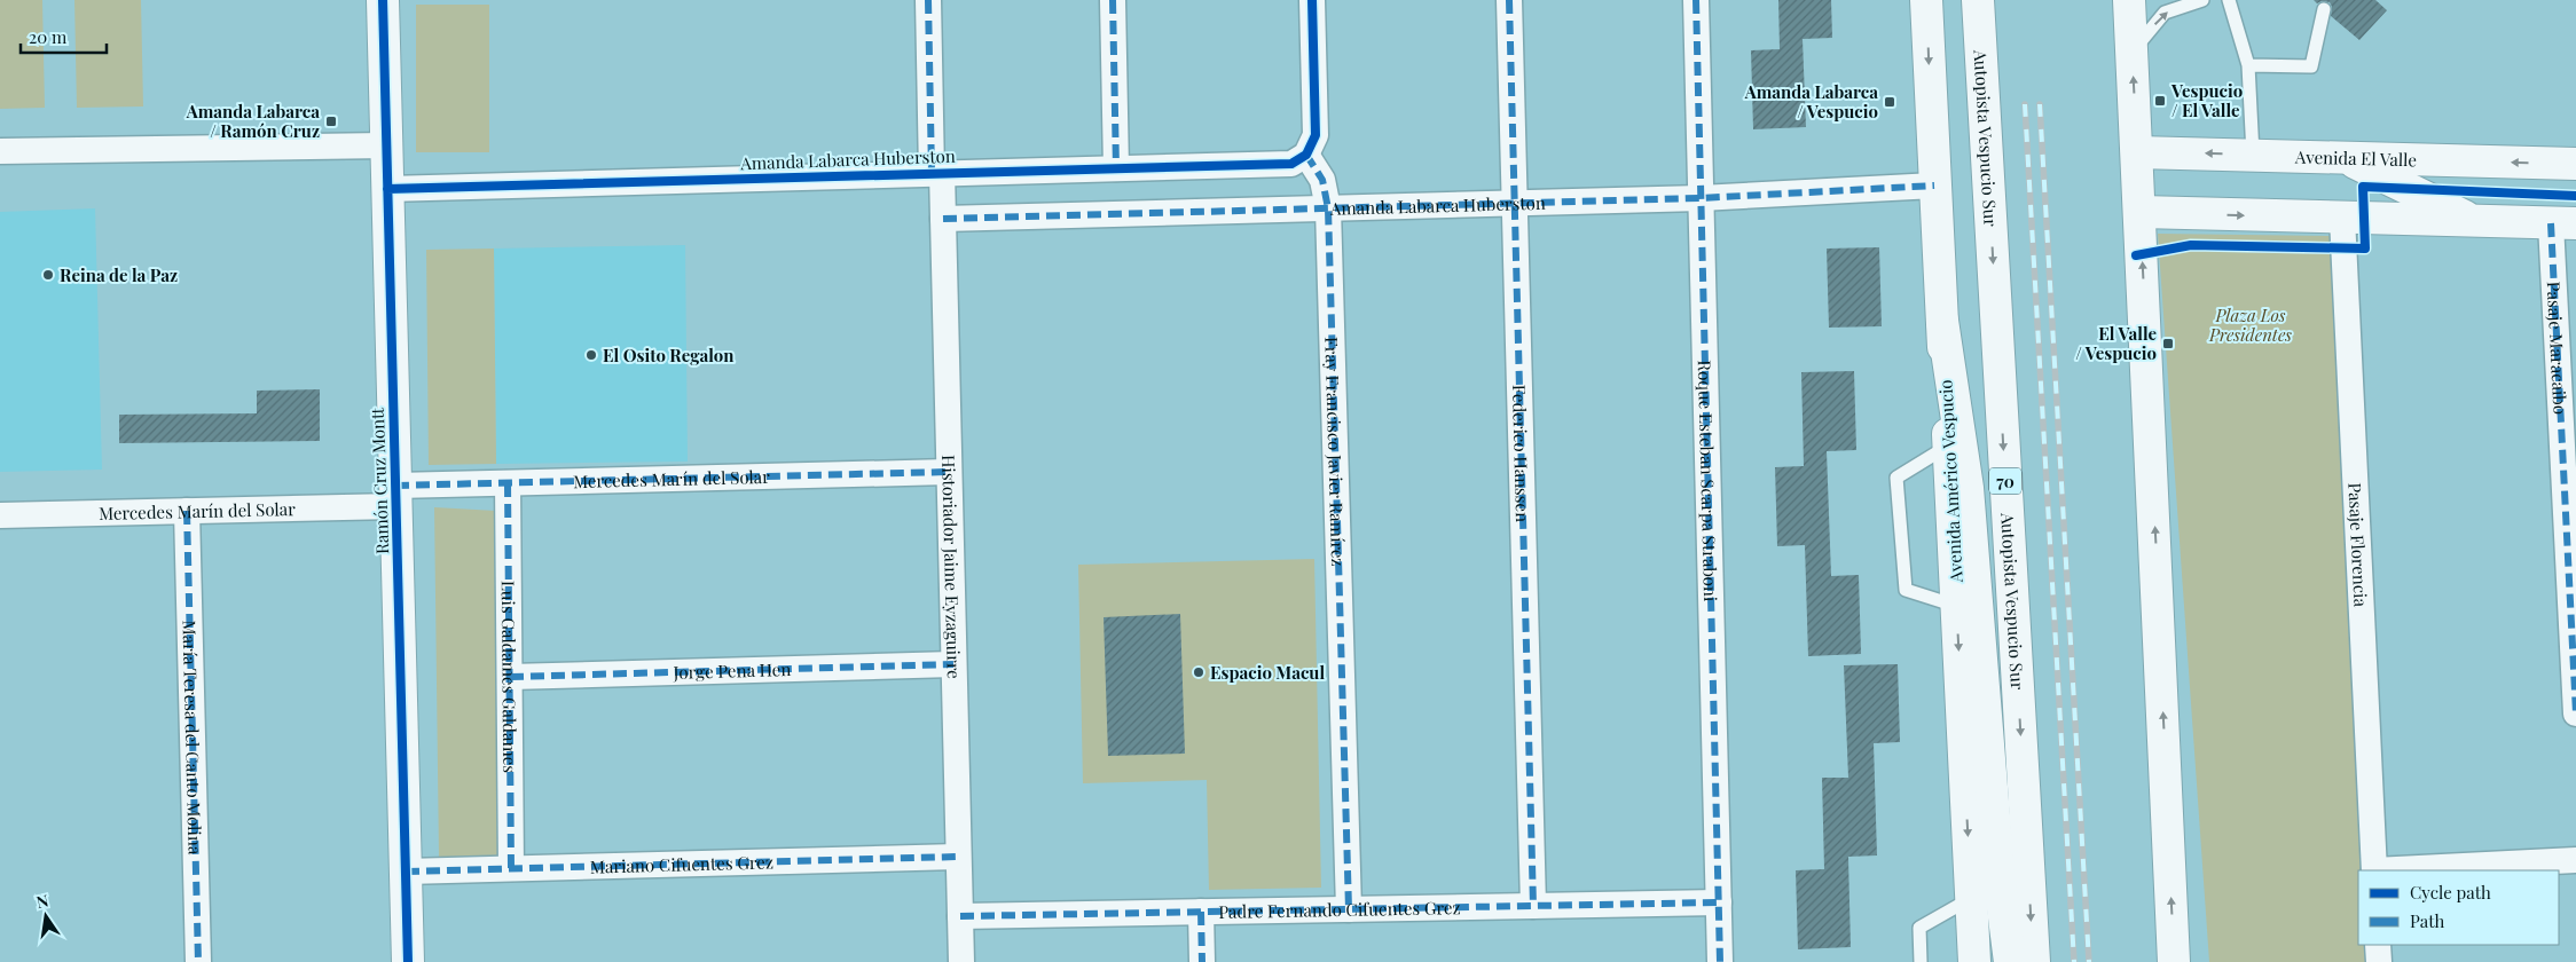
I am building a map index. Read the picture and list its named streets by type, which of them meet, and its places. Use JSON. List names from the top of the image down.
{
  "streets": {
    "main road": [
      "Autopista Vespucio Sur",
      "Avenida El Valle",
      "Ramón Cruz Montt",
      "Avenida Américo Vespucio",
      "70"
    ],
    "street": [
      "Amanda Labarca Huberston",
      "Pasaje Maracaibo",
      "Fray Francisco Javier Ramírez",
      "Federico Hanssen",
      "Mercedes Marín del Solar",
      "Roque Esteban Scarpa Straboni",
      "Pasaje Florencia",
      "Historiador Jaime Eyzaguirre",
      "Jorge Pena Hen",
      "Luis Galdames Galdames",
      "María Teresa del Canto Molina",
      "Mariano Cifuentes Grez",
      "Padre Fernando Cifuentes Grez"
    ]
  },
  "crossings": [
    ["Amanda Labarca Huberston", "Fray Francisco Javier Ramírez"],
    ["Amanda Labarca Huberston", "Federico Hanssen"],
    ["Amanda Labarca Huberston", "Ramón Cruz Montt"],
    ["Amanda Labarca Huberston", "Roque Esteban Scarpa Straboni"],
    ["Amanda Labarca Huberston", "Avenida Américo Vespucio"],
    ["Amanda Labarca Huberston", "Historiador Jaime Eyzaguirre"],
    ["Fray Francisco Javier Ramírez", "Padre Fernando Cifuentes Grez"],
    ["Federico Hanssen", "Padre Fernando Cifuentes Grez"],
    ["Mercedes Marín del Solar", "Ramón Cruz Montt"],
    ["Mercedes Marín del Solar", "Historiador Jaime Eyzaguirre"],
    ["Mercedes Marín del Solar", "Luis Galdames Galdames"],
    ["Mercedes Marín del Solar", "María Teresa del Canto Molina"],
    ["Ramón Cruz Montt", "Mariano Cifuentes Grez"],
    ["Roque Esteban Scarpa Straboni", "Padre Fernando Cifuentes Grez"],
    ["Historiador Jaime Eyzaguirre", "Jorge Pena Hen"],
    ["Historiador Jaime Eyzaguirre", "Mariano Cifuentes Grez"],
    ["Historiador Jaime Eyzaguirre", "Padre Fernando Cifuentes Grez"],
    ["Jorge Pena Hen", "Luis Galdames Galdames"],
    ["Luis Galdames Galdames", "Mariano Cifuentes Grez"]
  ],
  "parks": ["Plaza Los Presidentes"],
  "places": {
    "transit": [
      "Vespucio / El Valle",
      "Amanda Labarca / Vespucio",
      "Amanda Labarca / Ramón Cruz",
      "El Valle / Vespucio"
    ],
    "other": ["Reina de la Paz", "El Osito Regalon", "Espacio Macul"]
  },
  "legend": ["Cycle path", "Path"],
  "scale_bar": "20 m",
  "north": "top"
}
